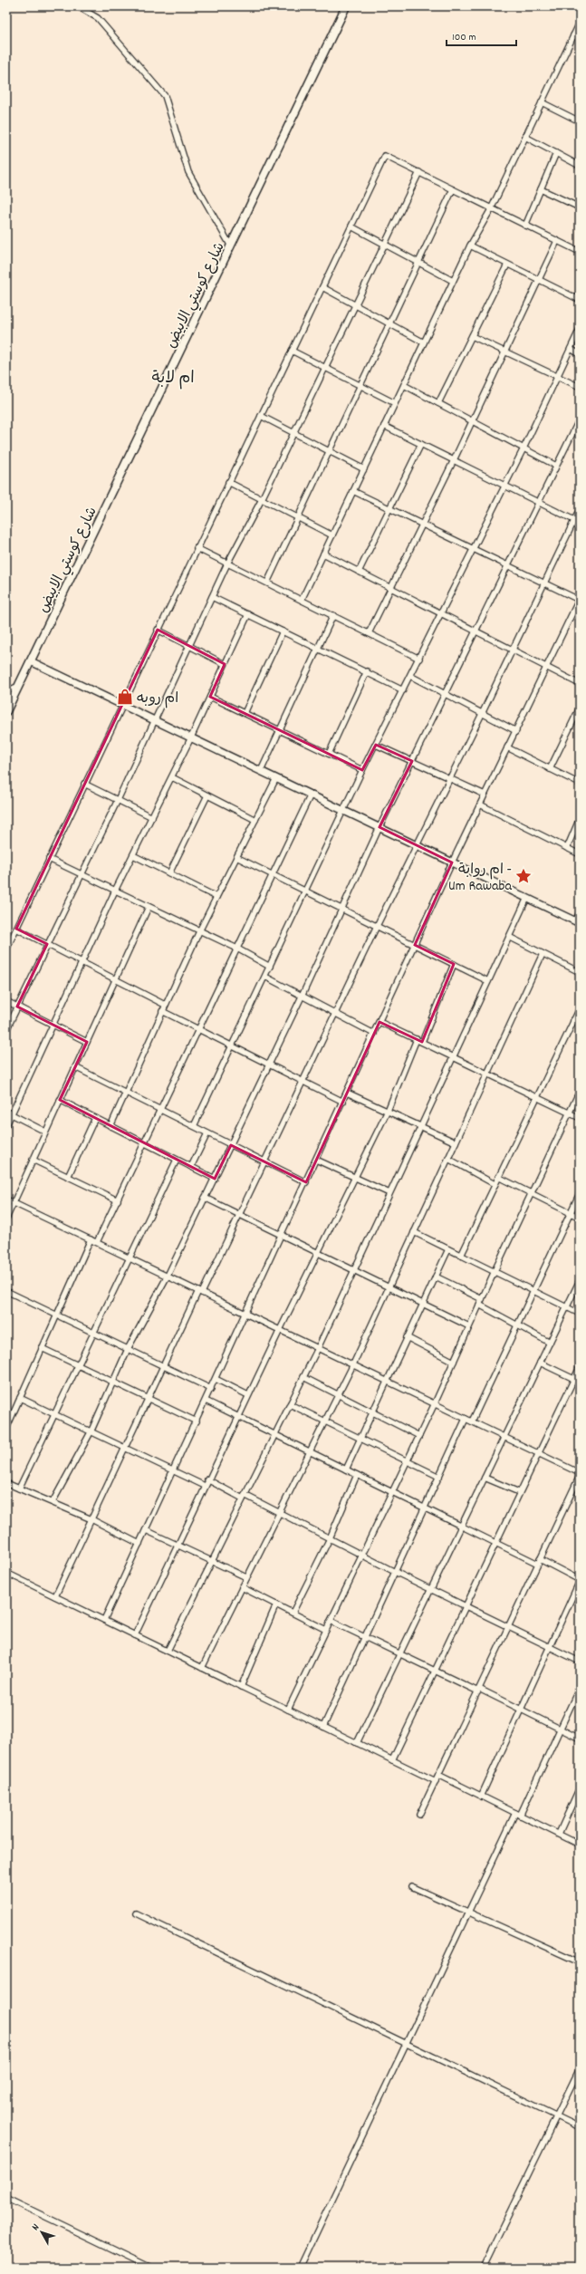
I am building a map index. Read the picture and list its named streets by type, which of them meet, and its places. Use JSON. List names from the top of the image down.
{
  "streets": {
    "highway": ["شارع كوستي الابيض"]
  },
  "districts": ["ام لابة"],
  "places": {
    "shop": ["ام روبه"],
    "place": ["ام روابة - Um Rawaba"]
  },
  "scale_bar": "100 m",
  "north": "top left"
}
